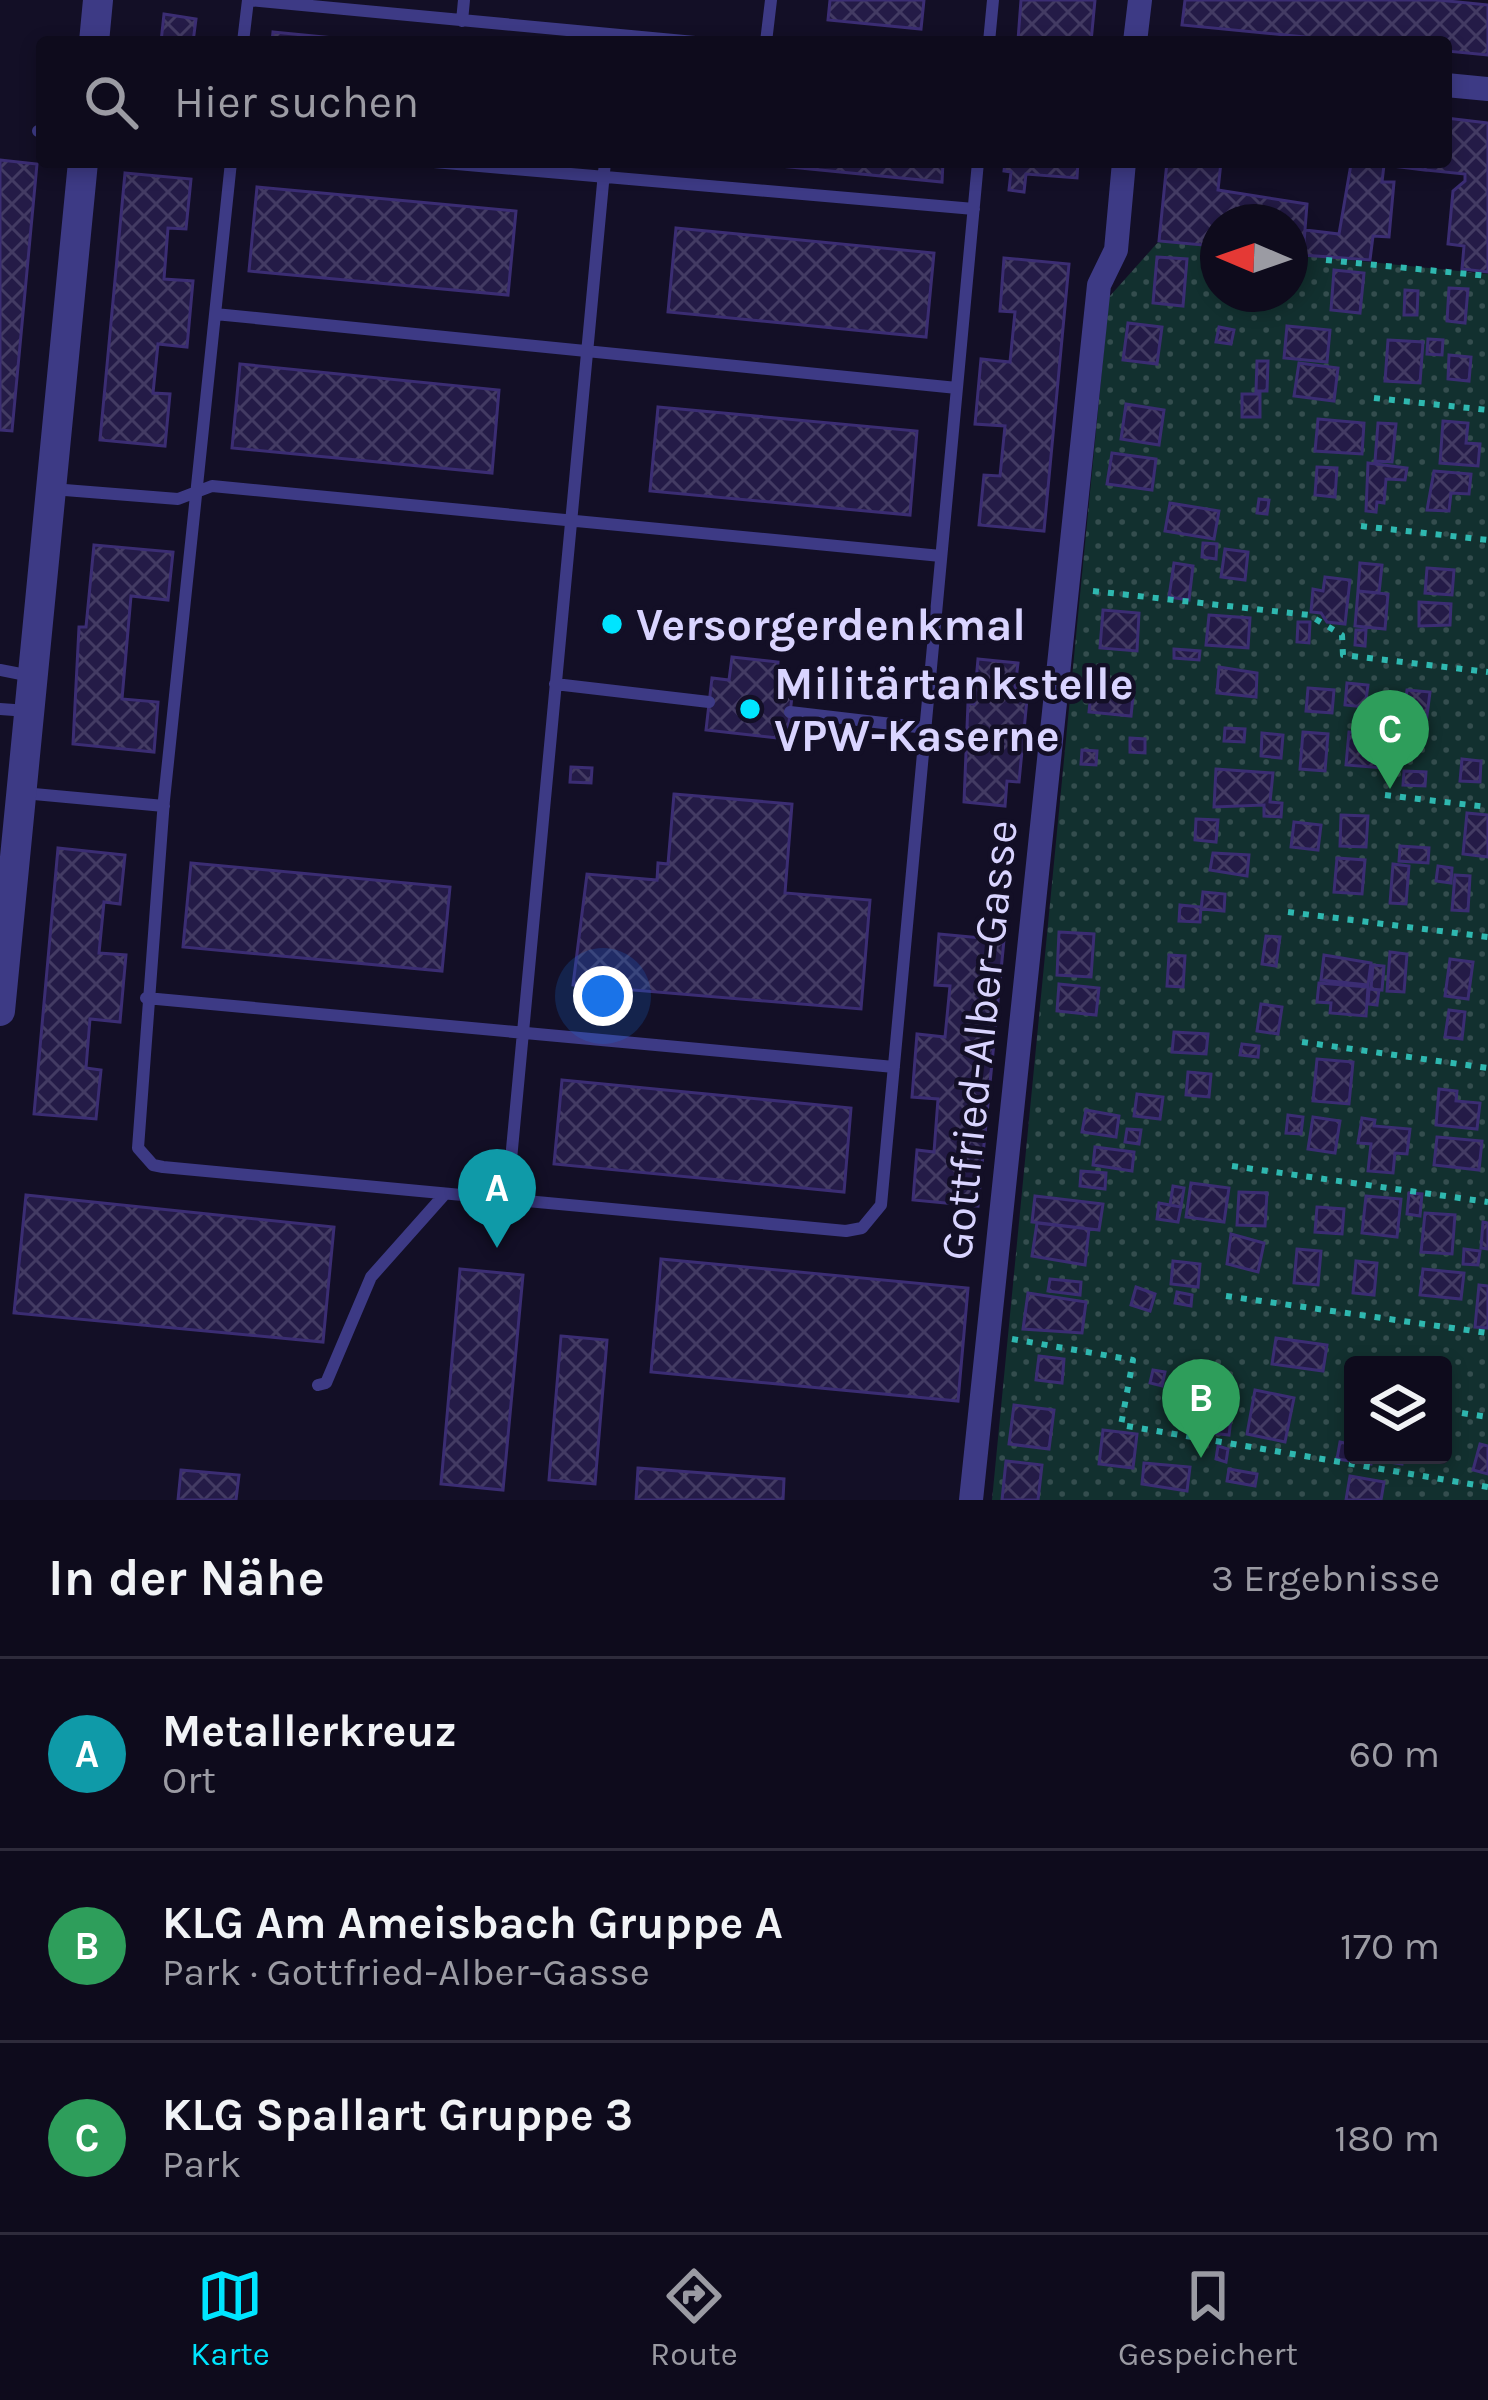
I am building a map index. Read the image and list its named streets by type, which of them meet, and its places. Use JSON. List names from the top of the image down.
{
  "streets": {
    "street": ["Gottfried-Alber-Gasse"]
  },
  "places": ["Versorgerdenkmal", "Militärtankstelle VPW-Kaserne"],
  "north": "left",
  "page": {
    "search": "Hier suchen",
    "pins": ["C", "A", "B"],
    "heading": ["In der Nähe", "3 Ergebnisse"],
    "list": [
      {
        "mark": "A",
        "name": "Metallerkreuz",
        "note": "Ort",
        "value": "60 m"
      },
      {
        "mark": "B",
        "name": "KLG Am Ameisbach Gruppe A",
        "note": "Park · Gottfried-Alber-Gasse",
        "value": "170 m"
      },
      {
        "mark": "C",
        "name": "KLG Spallart Gruppe 3",
        "note": "Park",
        "value": "180 m"
      }
    ],
    "nav": ["Karte", "Route", "Gespeichert"]
  }
}
